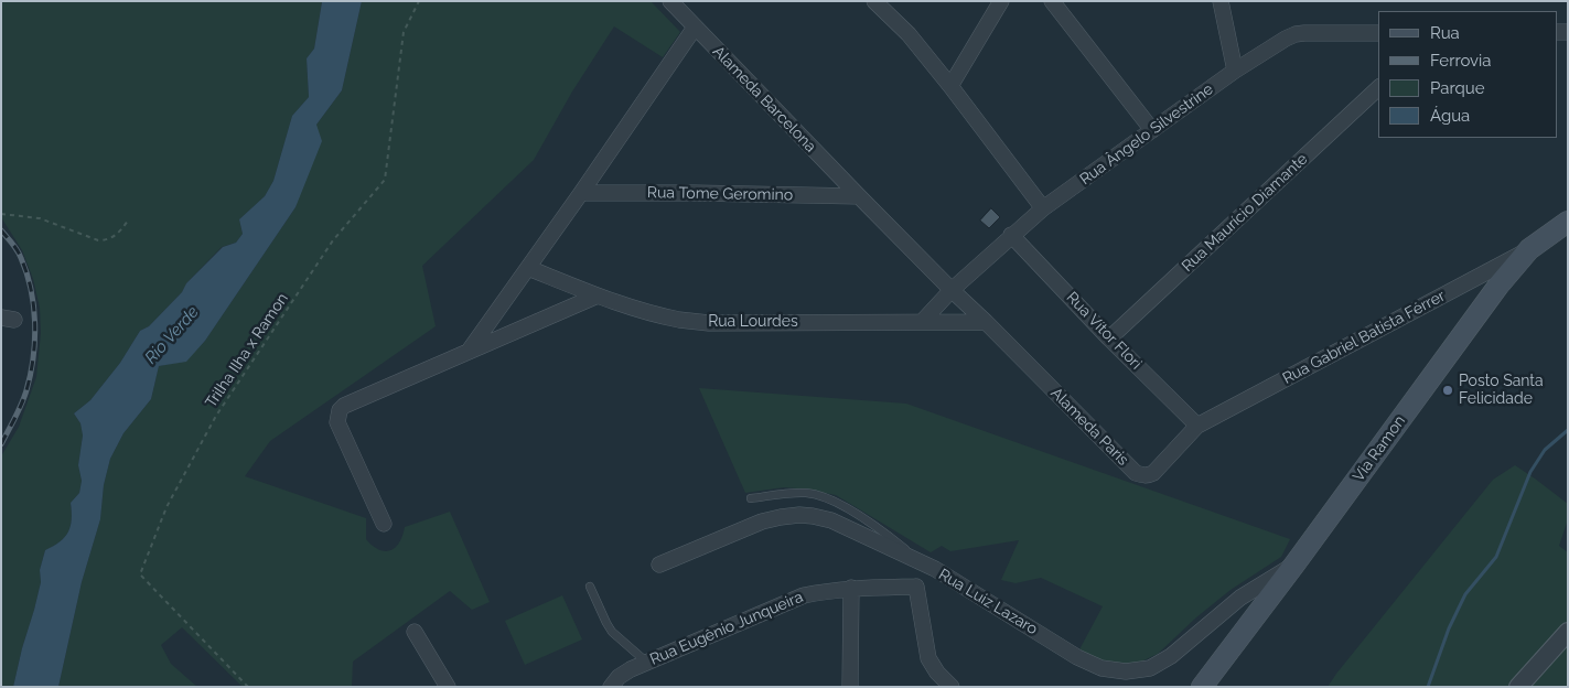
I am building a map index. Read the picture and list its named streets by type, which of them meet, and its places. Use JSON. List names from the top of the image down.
{
  "streets": {
    "main road": ["Via Ramon"],
    "street": [
      "Alameda Barcelona",
      "Rua Ângelo Silvestrine",
      "Rua Tome Geromino",
      "Rua Maurício Diamante",
      "Rua Lourdes",
      "Rua Vítor Flori",
      "Rua Gabriel Batista Férrer",
      "Alameda Paris",
      "Rua Luiz Lazaro",
      "Rua Eugênio Junqueira"
    ],
    "path": ["Trilha Ilha x Ramon"]
  },
  "crossings": [
    ["Alameda Barcelona", "Rua Ângelo Silvestrine"],
    ["Alameda Barcelona", "Rua Tome Geromino"],
    ["Alameda Barcelona", "Alameda Paris"],
    ["Rua Ângelo Silvestrine", "Rua Lourdes"],
    ["Rua Ângelo Silvestrine", "Rua Vítor Flori"],
    ["Rua Ângelo Silvestrine", "Alameda Paris"],
    ["Rua Maurício Diamante", "Rua Vítor Flori"],
    ["Rua Lourdes", "Alameda Paris"],
    ["Rua Vítor Flori", "Rua Gabriel Batista Férrer"],
    ["Rua Vítor Flori", "Alameda Paris"],
    ["Rua Gabriel Batista Férrer", "Alameda Paris"],
    ["Rua Gabriel Batista Férrer", "Via Ramon"],
    ["Via Ramon", "Rua Luiz Lazaro"]
  ],
  "water": ["Rio Verde"],
  "places": ["Posto Santa Felicidade"],
  "legend": [
    "Rua",
    "Ferrovia",
    "Parque",
    "Água"
  ]
}
